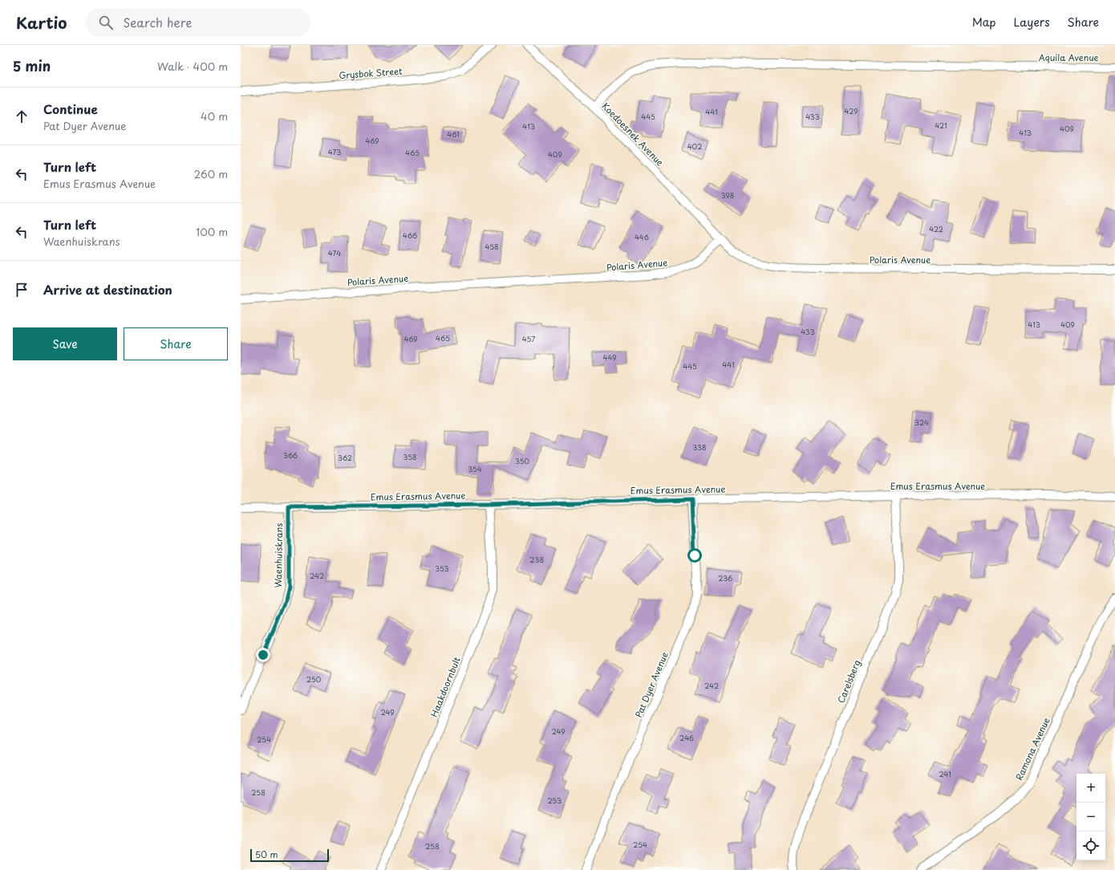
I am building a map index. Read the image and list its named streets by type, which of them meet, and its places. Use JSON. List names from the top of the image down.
{
  "streets": {
    "street": [
      "Aquila Avenue",
      "Grysbok Street",
      "Koedoesnek Avenue",
      "Polaris Avenue",
      "Emus Erasmus Avenue",
      "Waenhuiskrans",
      "Carelsberg",
      "Pat Dyer Avenue",
      "Haakdoornbult",
      "Ramona Avenue"
    ]
  },
  "crossings": [
    ["Aquila Avenue", "Koedoesnek Avenue"],
    ["Koedoesnek Avenue", "Polaris Avenue"],
    ["Emus Erasmus Avenue", "Waenhuiskrans"],
    ["Emus Erasmus Avenue", "Carelsberg"],
    ["Emus Erasmus Avenue", "Pat Dyer Avenue"],
    ["Emus Erasmus Avenue", "Haakdoornbult"]
  ],
  "house_numbers": [
    "429",
    "441",
    "445",
    "433",
    "421",
    "413",
    "409",
    "413",
    "461",
    "469",
    "402",
    "473",
    "465",
    "409",
    "398",
    "422",
    "466",
    "446",
    "458",
    "474",
    "413",
    "409",
    "433",
    "465",
    "469",
    "457",
    "449",
    "441",
    "445",
    "324",
    "338",
    "366",
    "358",
    "362",
    "350",
    "354",
    "238",
    "353",
    "242",
    "236",
    "250",
    "242",
    "249",
    "249",
    "246",
    "254",
    "241",
    "258",
    "253",
    "254",
    "258"
  ],
  "scale_bar": "50 m",
  "page": {
    "header": "Kartio",
    "search": "Search here",
    "nav": ["Map", "Layers", "Share"],
    "heading": ["5 min", "Walk · 400 m"],
    "list": [
      ["Continue", "Pat Dyer Avenue", "40 m"],
      ["Turn left", "Emus Erasmus Avenue", "260 m"],
      ["Turn left", "Waenhuiskrans", "100 m"],
      "Arrive at destination"
    ],
    "buttons": ["Save", "Share"],
    "map_buttons": ["+", "−"],
    "scale": "50 m"
  }
}
